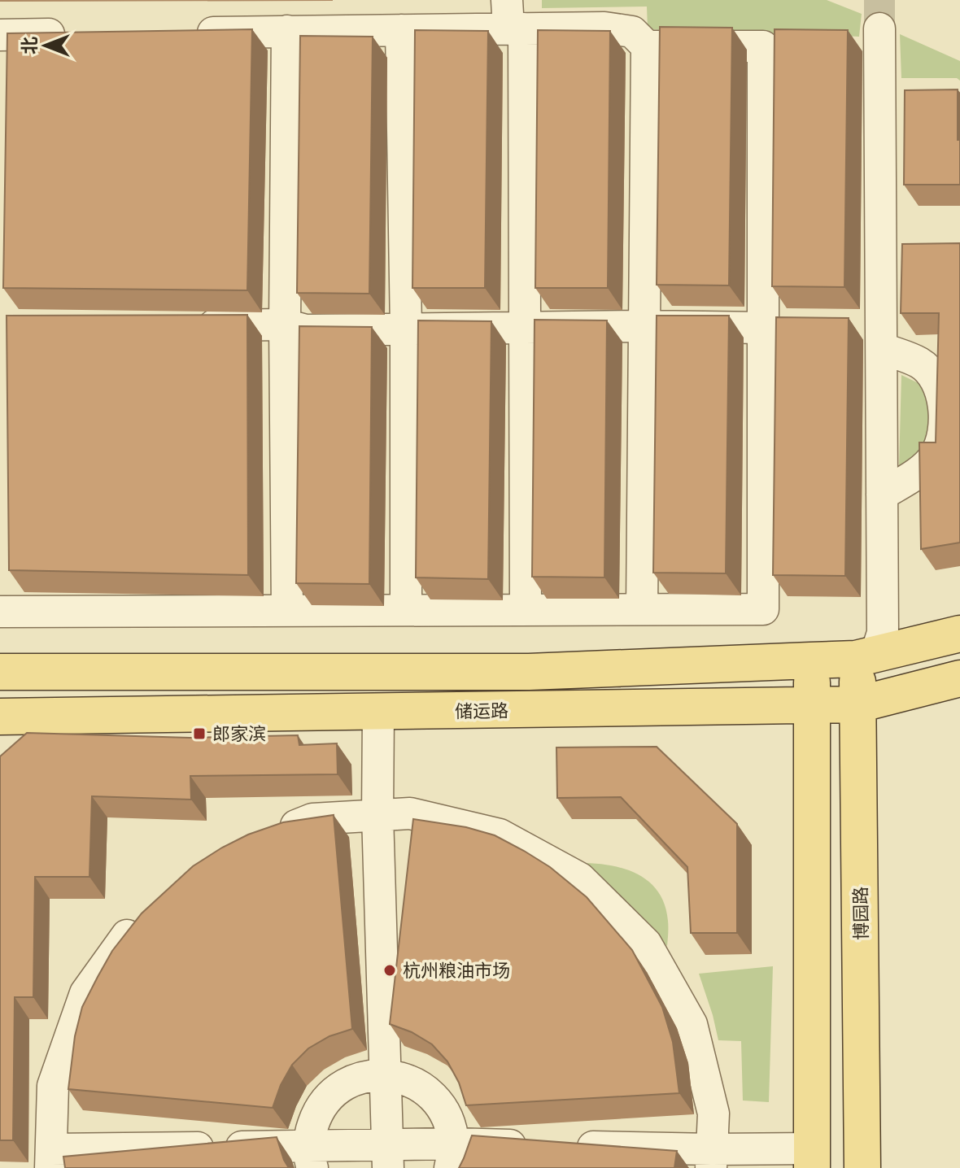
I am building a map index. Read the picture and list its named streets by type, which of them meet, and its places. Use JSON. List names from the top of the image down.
{
  "streets": {
    "main road": ["储运路", "博园路"]
  },
  "crossings": [
    ["储运路", "博园路"]
  ],
  "places": {
    "transit": ["郎家滨"],
    "other": ["杭州粮油市场"]
  },
  "north": "left"
}
